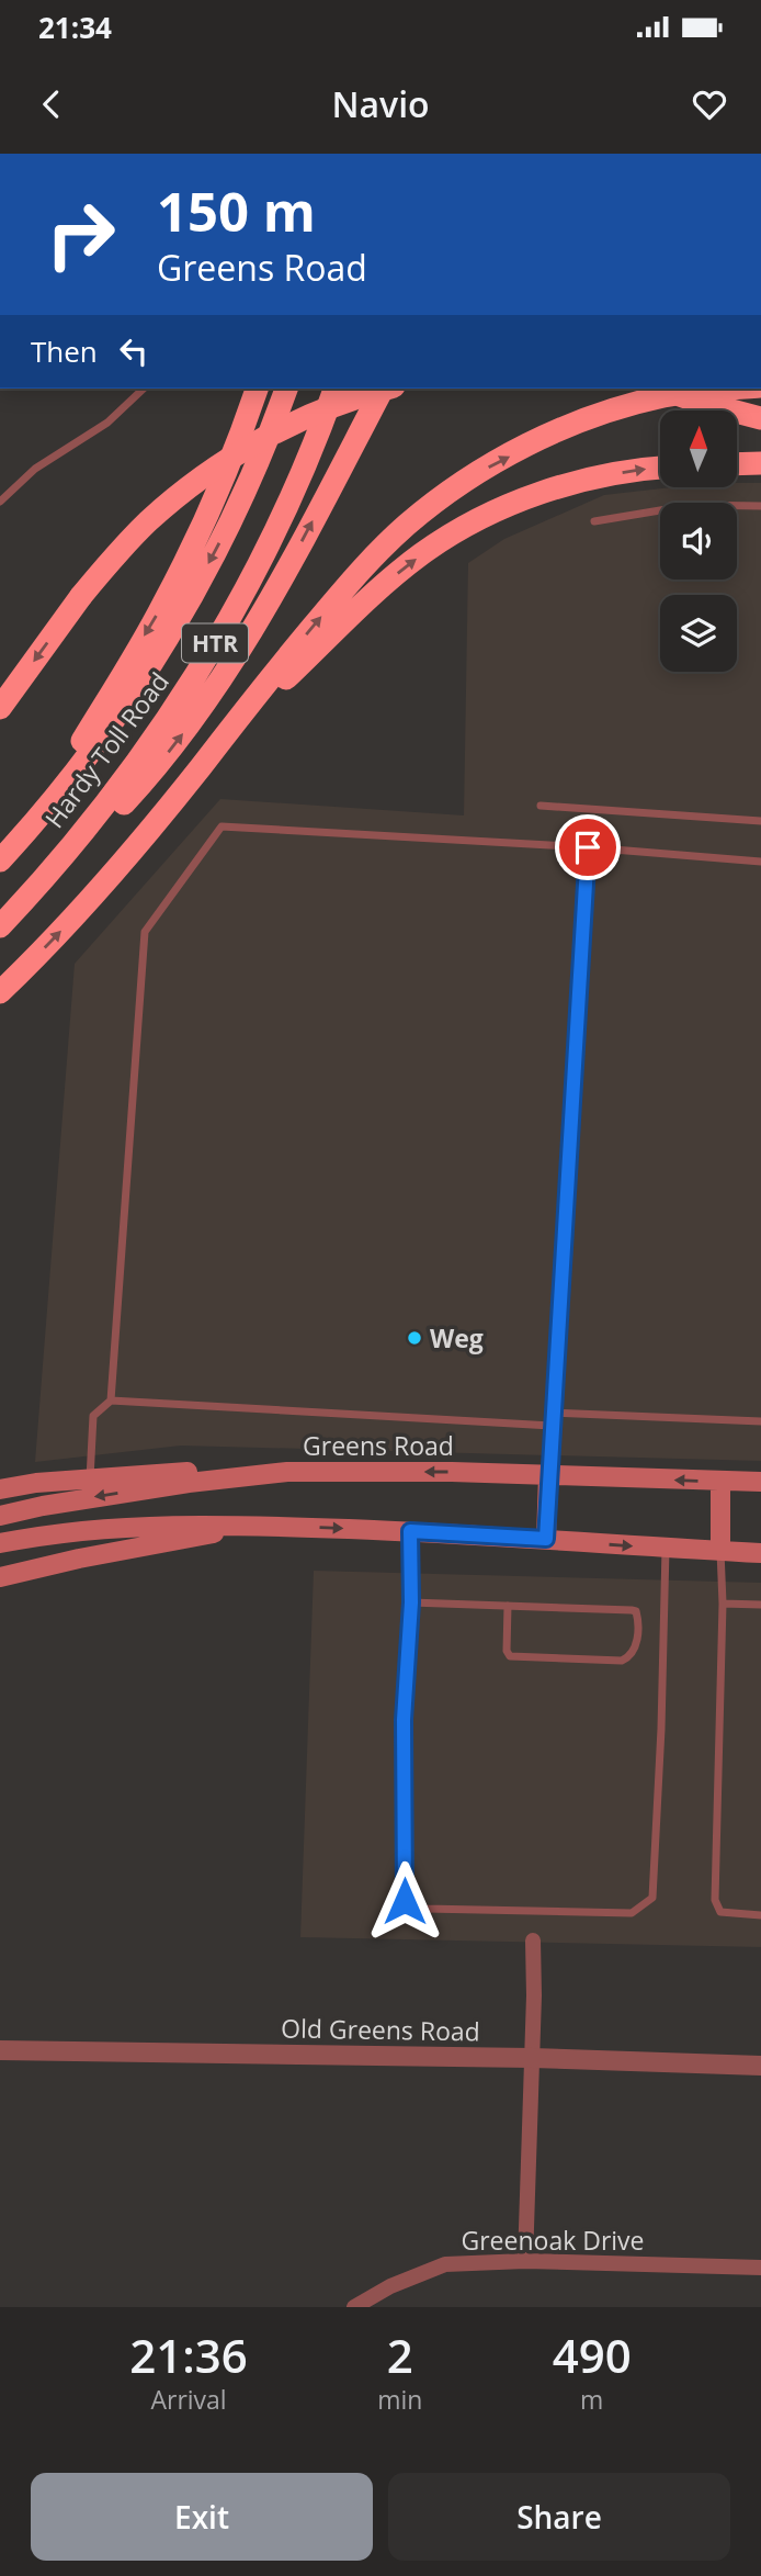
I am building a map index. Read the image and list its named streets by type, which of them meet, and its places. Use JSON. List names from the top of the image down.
{
  "streets": {
    "highway": ["HTR", "Hardy Toll Road"],
    "main road": ["Greens Road"],
    "street": ["Old Greens Road", "Greenoak Drive"]
  },
  "places": ["Weg"],
  "north": "top",
  "page": {
    "status": "21:34",
    "header": "Navio",
    "turn": ["150 m", "Greens Road"],
    "then": "Then",
    "eta": [
      "21:36",
      "Arrival",
      "2",
      "min",
      "490",
      "m"
    ],
    "buttons": ["Exit", "Share"]
  }
}
